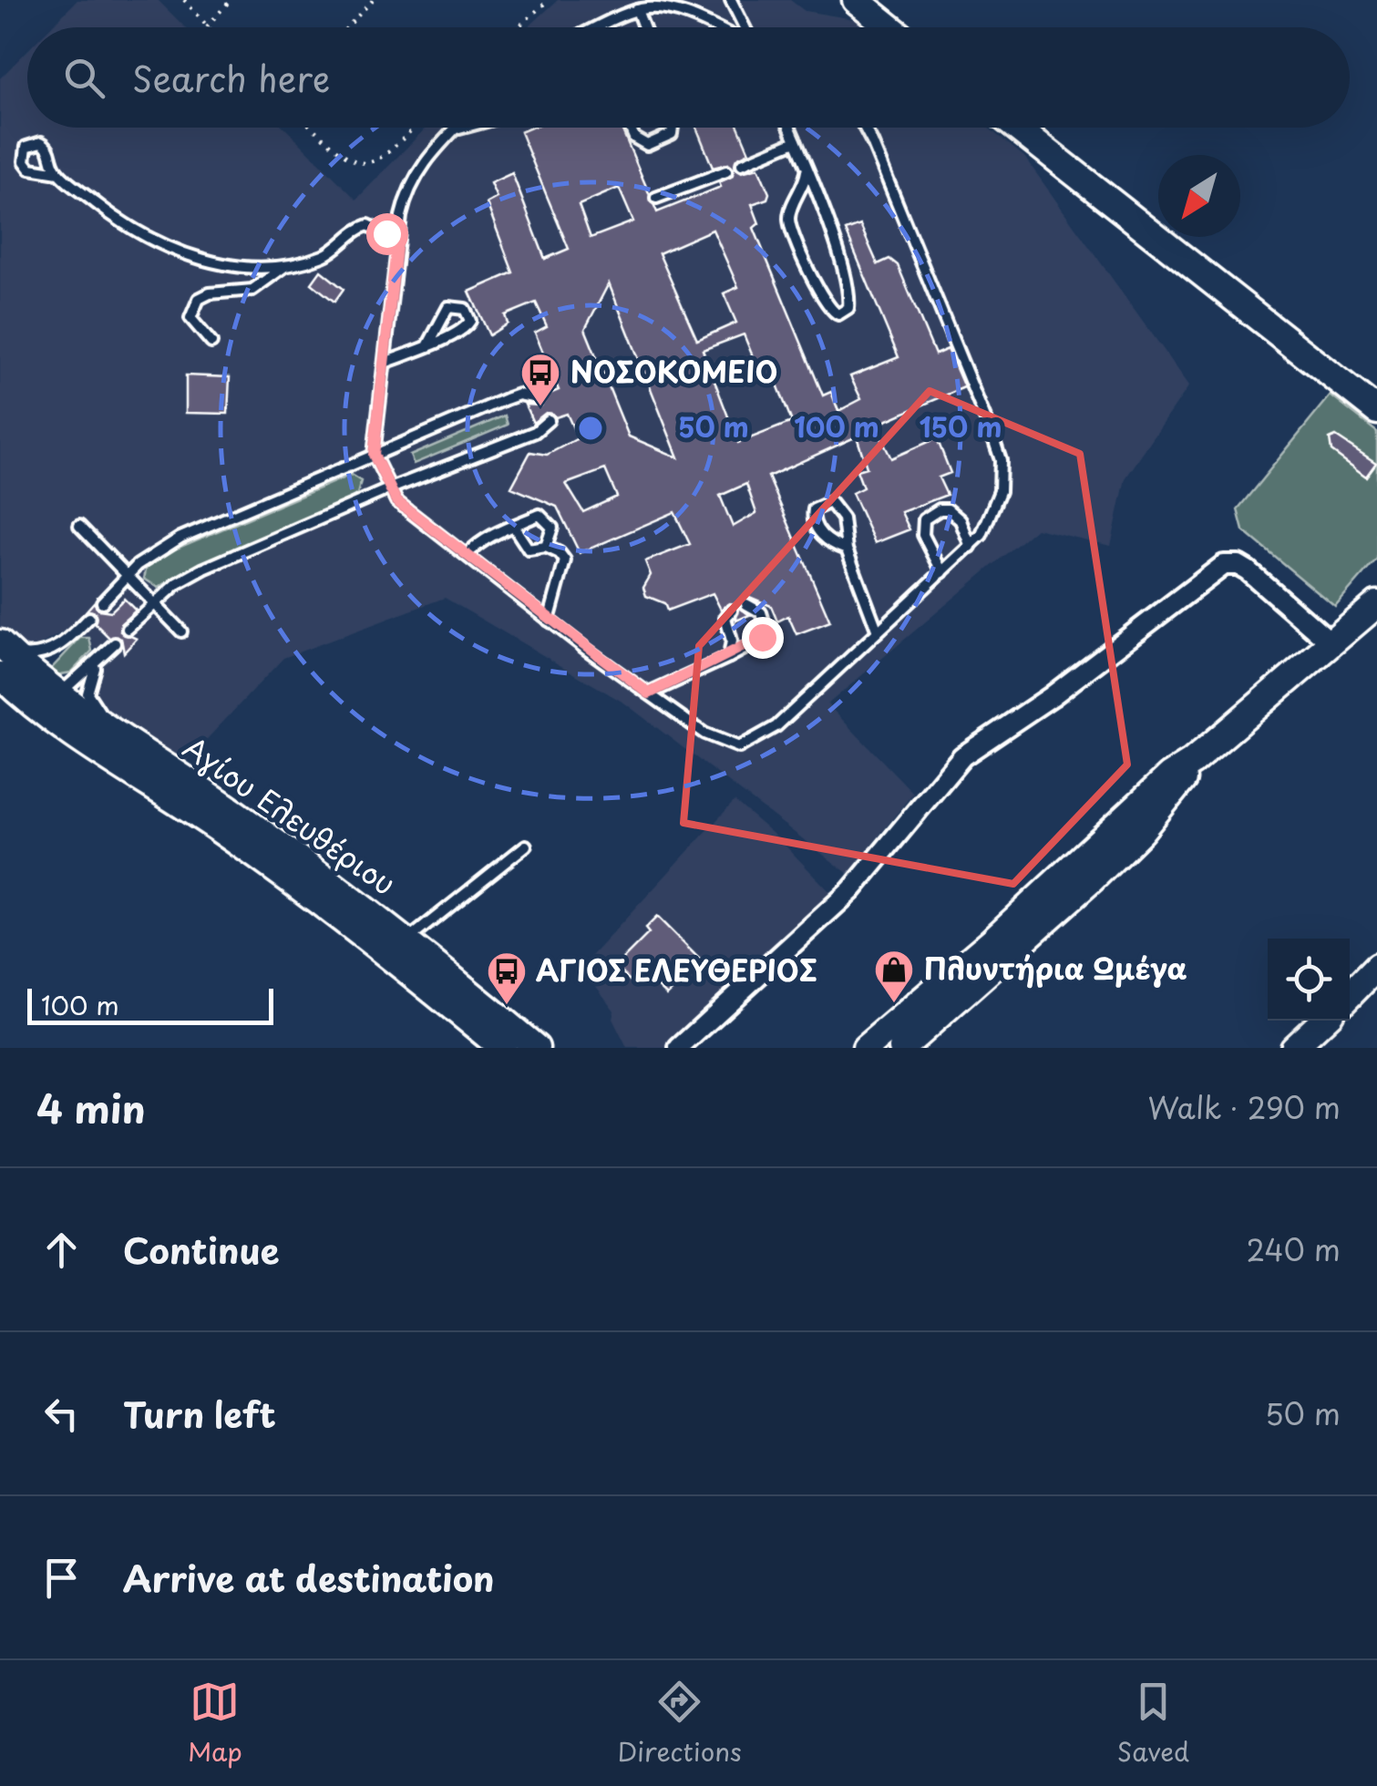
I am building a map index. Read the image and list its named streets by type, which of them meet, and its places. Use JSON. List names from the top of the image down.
{
  "streets": {
    "main road": ["Αγίου Ελευθέριου"]
  },
  "places": {
    "bus stop": ["ΝΟΣΟΚΟΜΕΙΟ", "ΑΓΙΟΣ ΕΛΕΥΘΕΡΙΟΣ"],
    "shop": ["Πλυντήρια Ωμέγα"]
  },
  "scale_bar": "100 m",
  "north": "bottom left",
  "page": {
    "search": "Search here",
    "scale": "100 m",
    "heading": ["4 min", "Walk · 290 m"],
    "list": [
      ["Continue", "240 m"],
      ["Turn left", "50 m"],
      "Arrive at destination"
    ],
    "nav": ["Map", "Directions", "Saved"]
  },
  "rings": ["50 m", "100 m", "150 m"]
}
